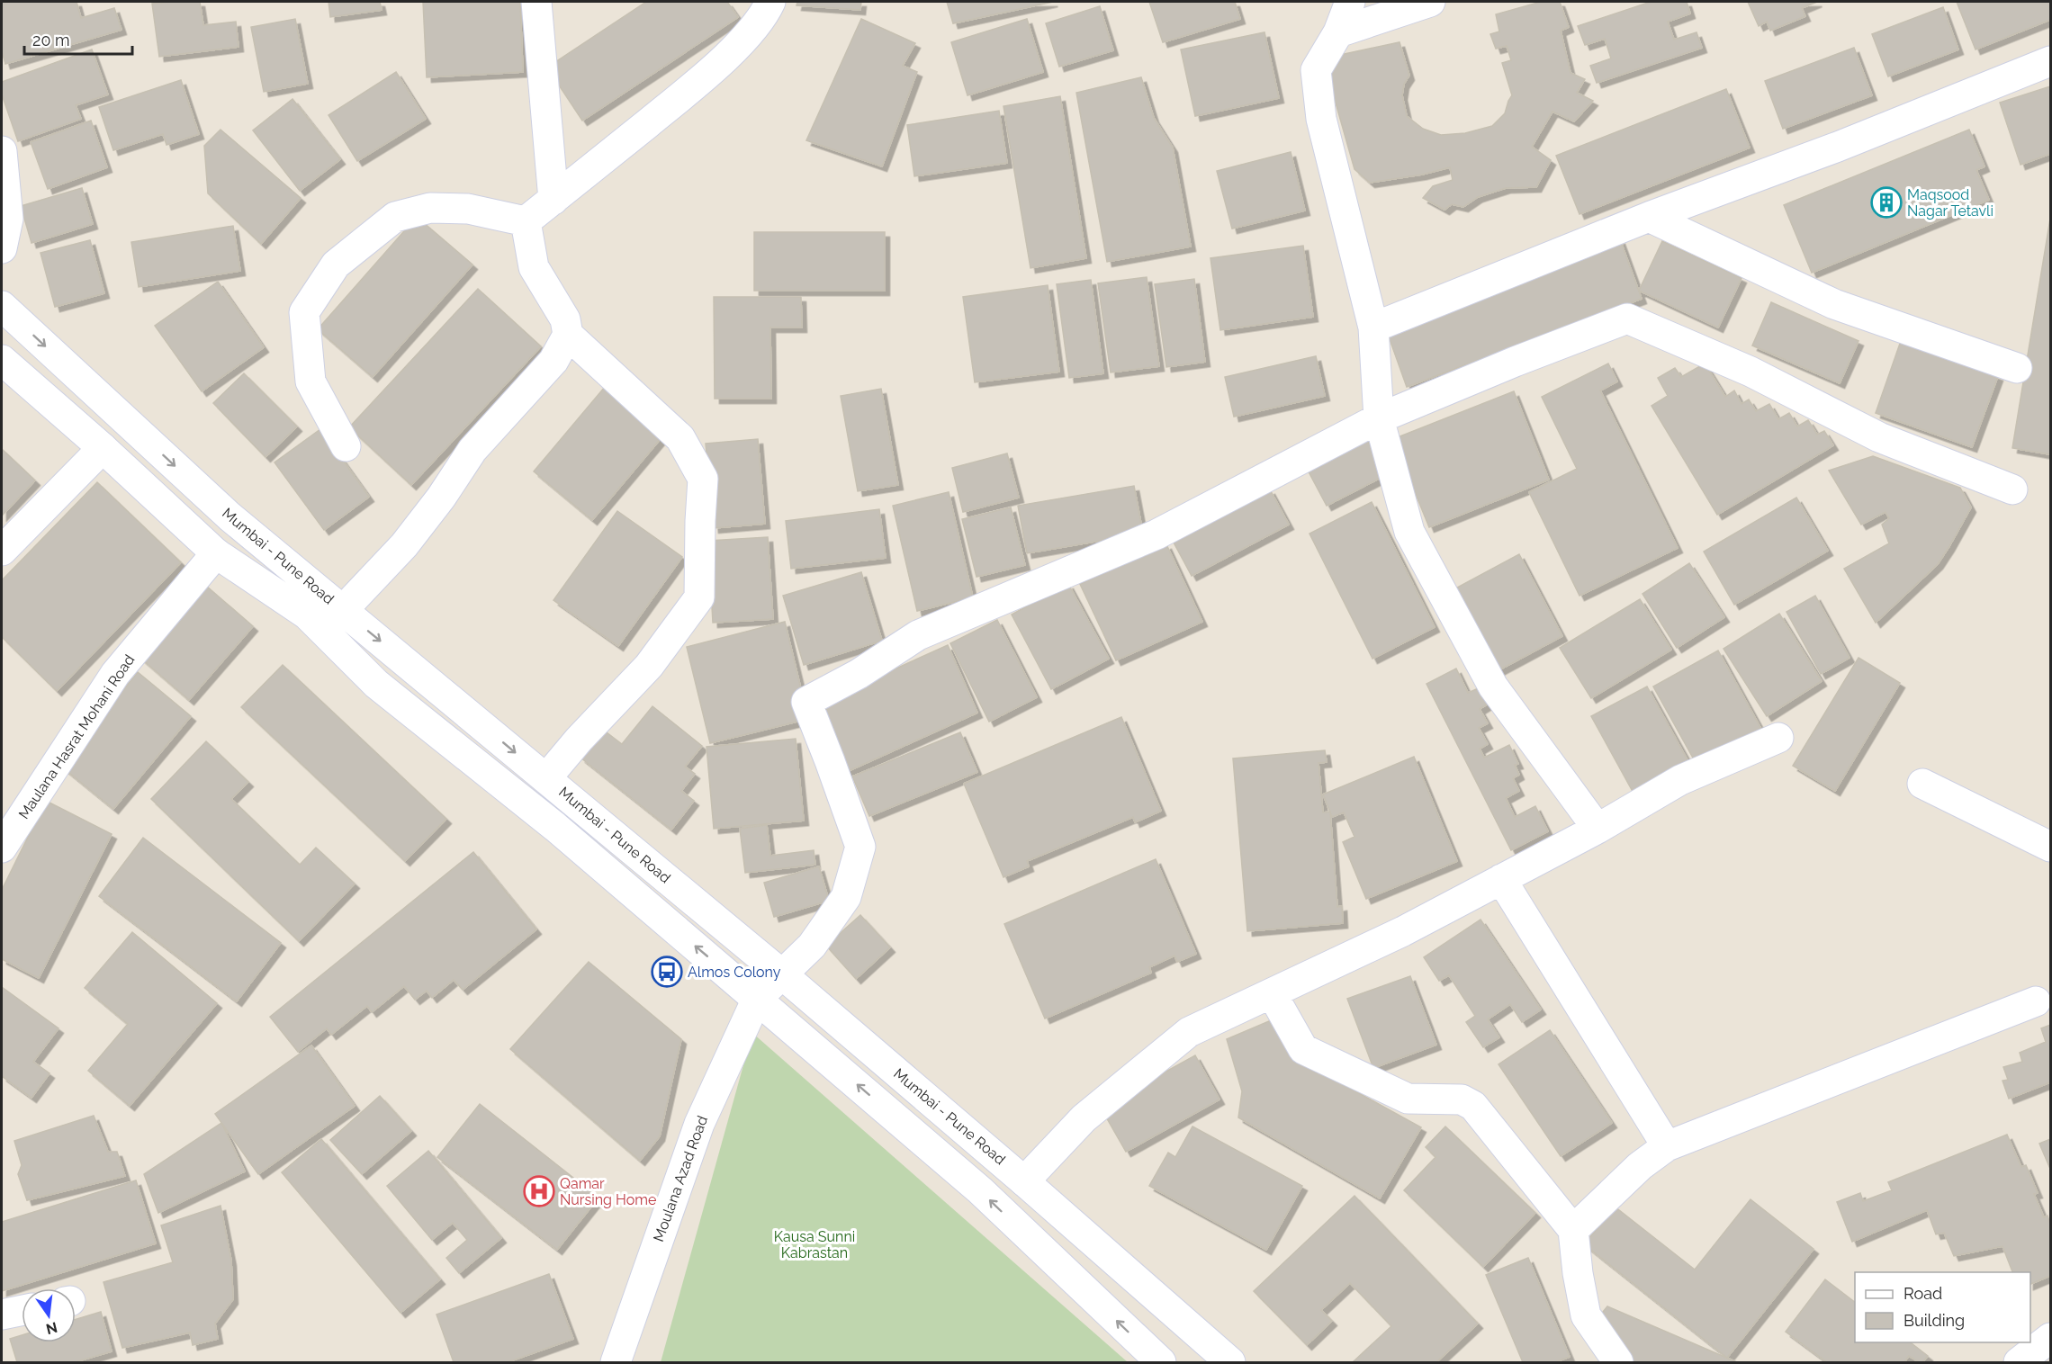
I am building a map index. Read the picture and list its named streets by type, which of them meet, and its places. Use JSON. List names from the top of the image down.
{
  "streets": {
    "street": ["Mumbai - Pune Road", "Maulana Hasrat Mohani Road", "Moulana Azad Road"]
  },
  "crossings": [
    ["Mumbai - Pune Road", "Maulana Hasrat Mohani Road"],
    ["Mumbai - Pune Road", "Moulana Azad Road"]
  ],
  "parks": ["Kausa Sunni Kabrastan"],
  "places": {
    "building": ["Maqsood Nagar Tetavli"],
    "bus stop": ["Almos Colony"],
    "hospital": ["Qamar Nursing Home"]
  },
  "legend": ["Road", "Building"],
  "scale_bar": "20 m",
  "north": "bottom"
}
